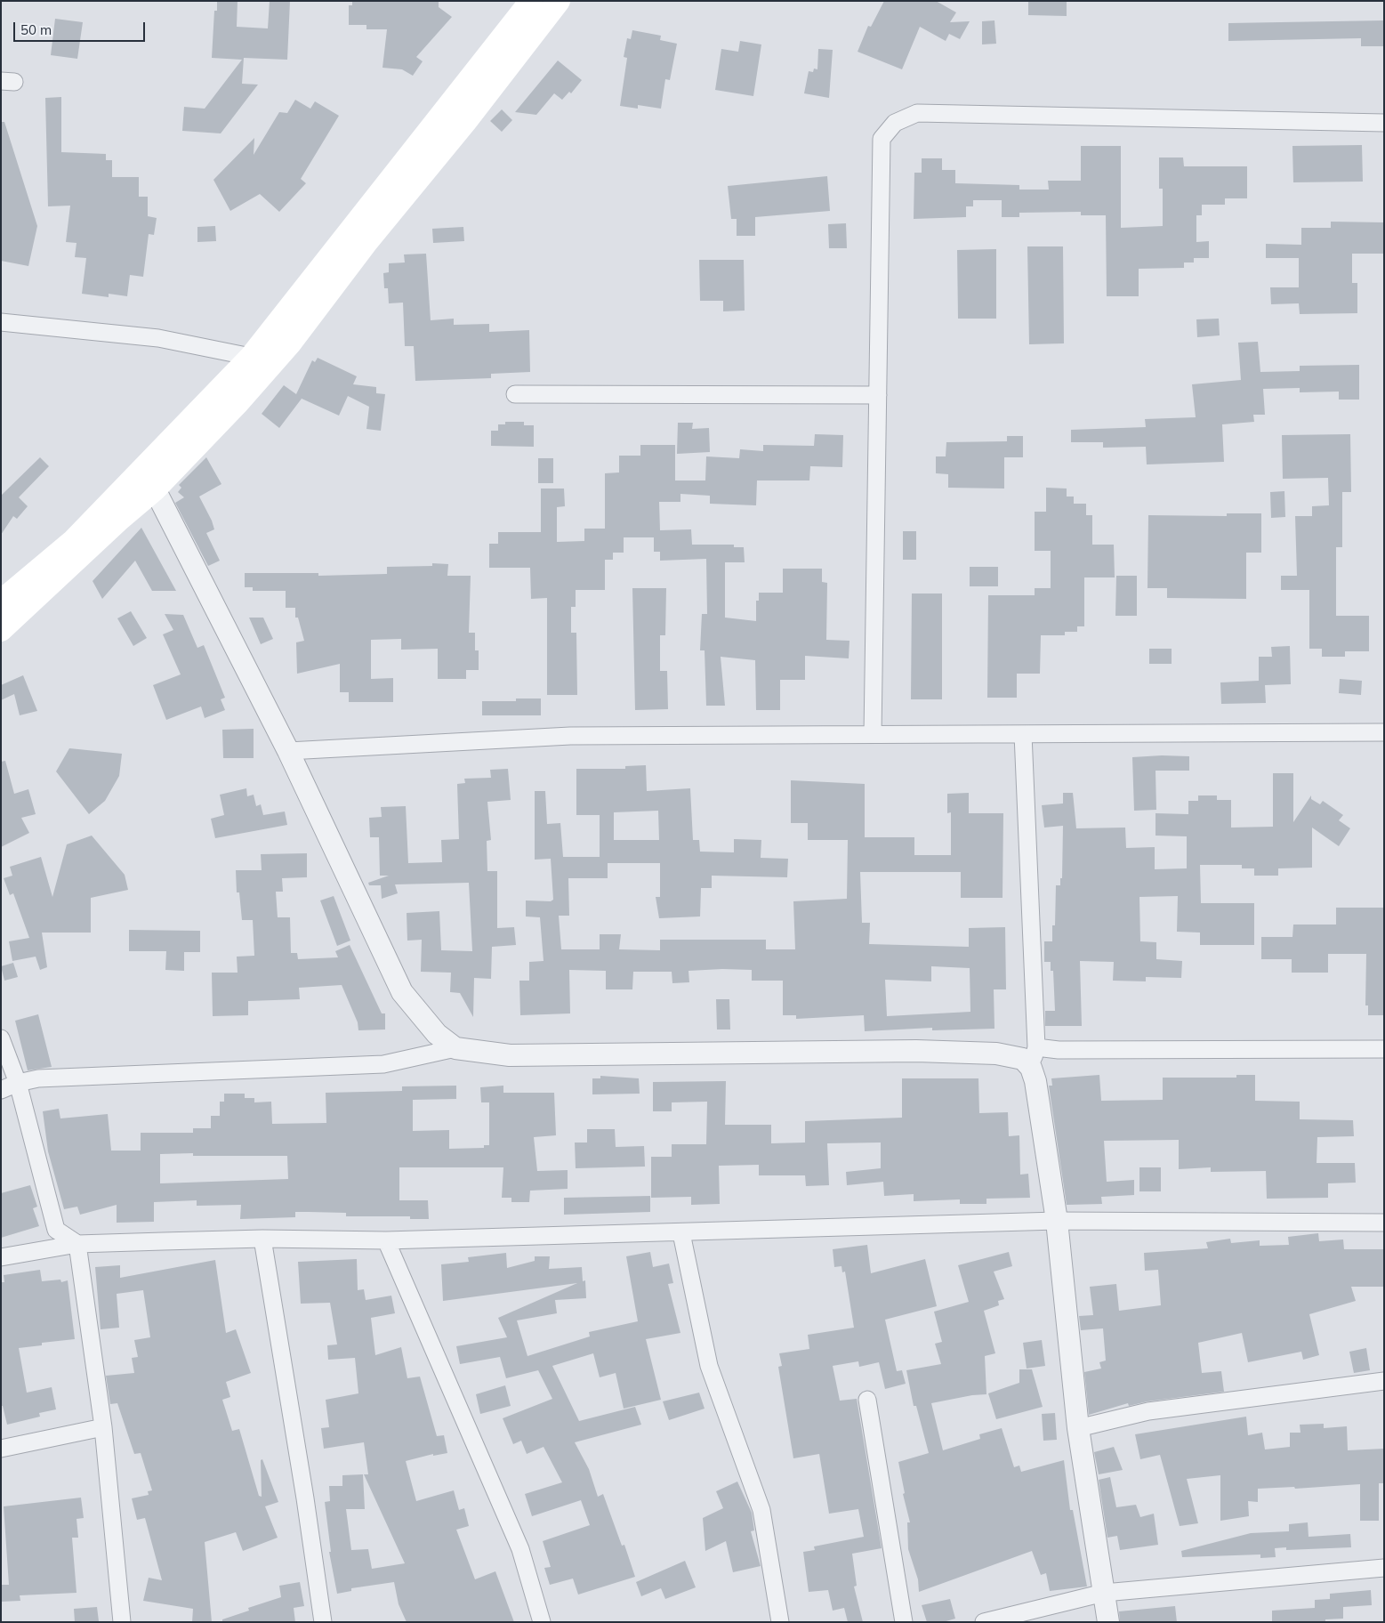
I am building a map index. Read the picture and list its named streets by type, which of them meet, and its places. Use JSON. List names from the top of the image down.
{
  "scale_bar": "50 m"
}
